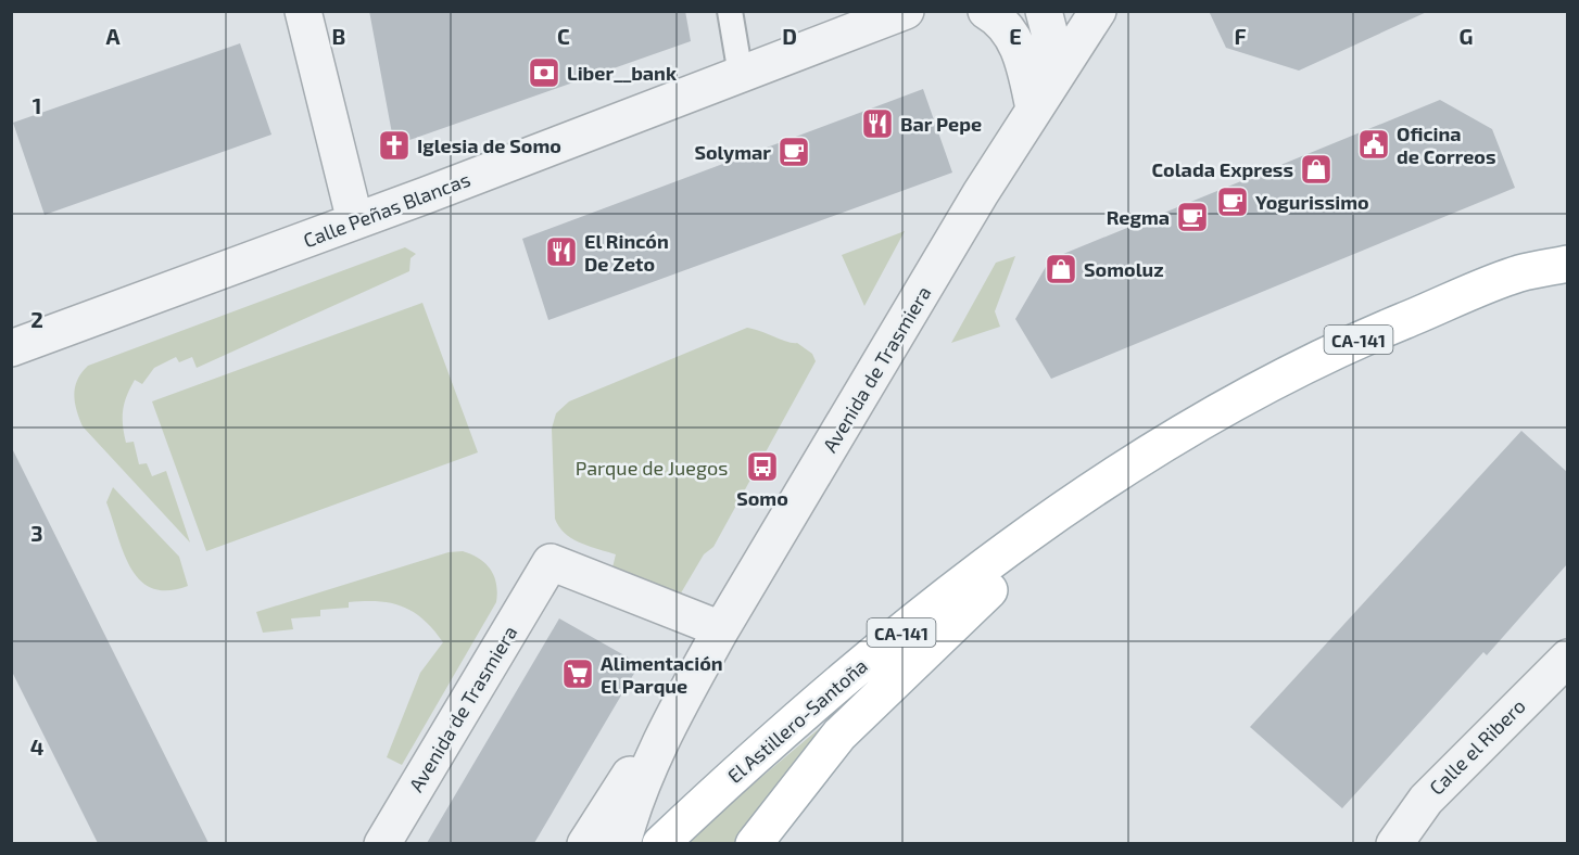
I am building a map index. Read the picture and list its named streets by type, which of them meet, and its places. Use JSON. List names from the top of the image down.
{
  "streets": {
    "main road": ["CA-141", "El Astillero-Santoña"],
    "street": ["Calle Peñas Blancas", "Avenida de Trasmiera", "Calle el Ribero"]
  },
  "parks": ["Parque de Juegos"],
  "places": {
    "bank": ["Liber__bank"],
    "restaurant": ["Bar Pepe", "El Rincón De Zeto"],
    "public building": ["Oficina de Correos"],
    "church": ["Iglesia de Somo"],
    "cafe": ["Solymar", "Yogurissimo", "Regma"],
    "shop": ["Colada Express", "Somoluz"],
    "bus stop": ["Somo"],
    "supermarket": ["Alimentación El Parque"]
  },
  "grid": {
    "columns": [
      "A",
      "B",
      "C",
      "D",
      "E",
      "F",
      "G"
    ],
    "rows": [
      "1",
      "2",
      "3",
      "4"
    ]
  }
}
